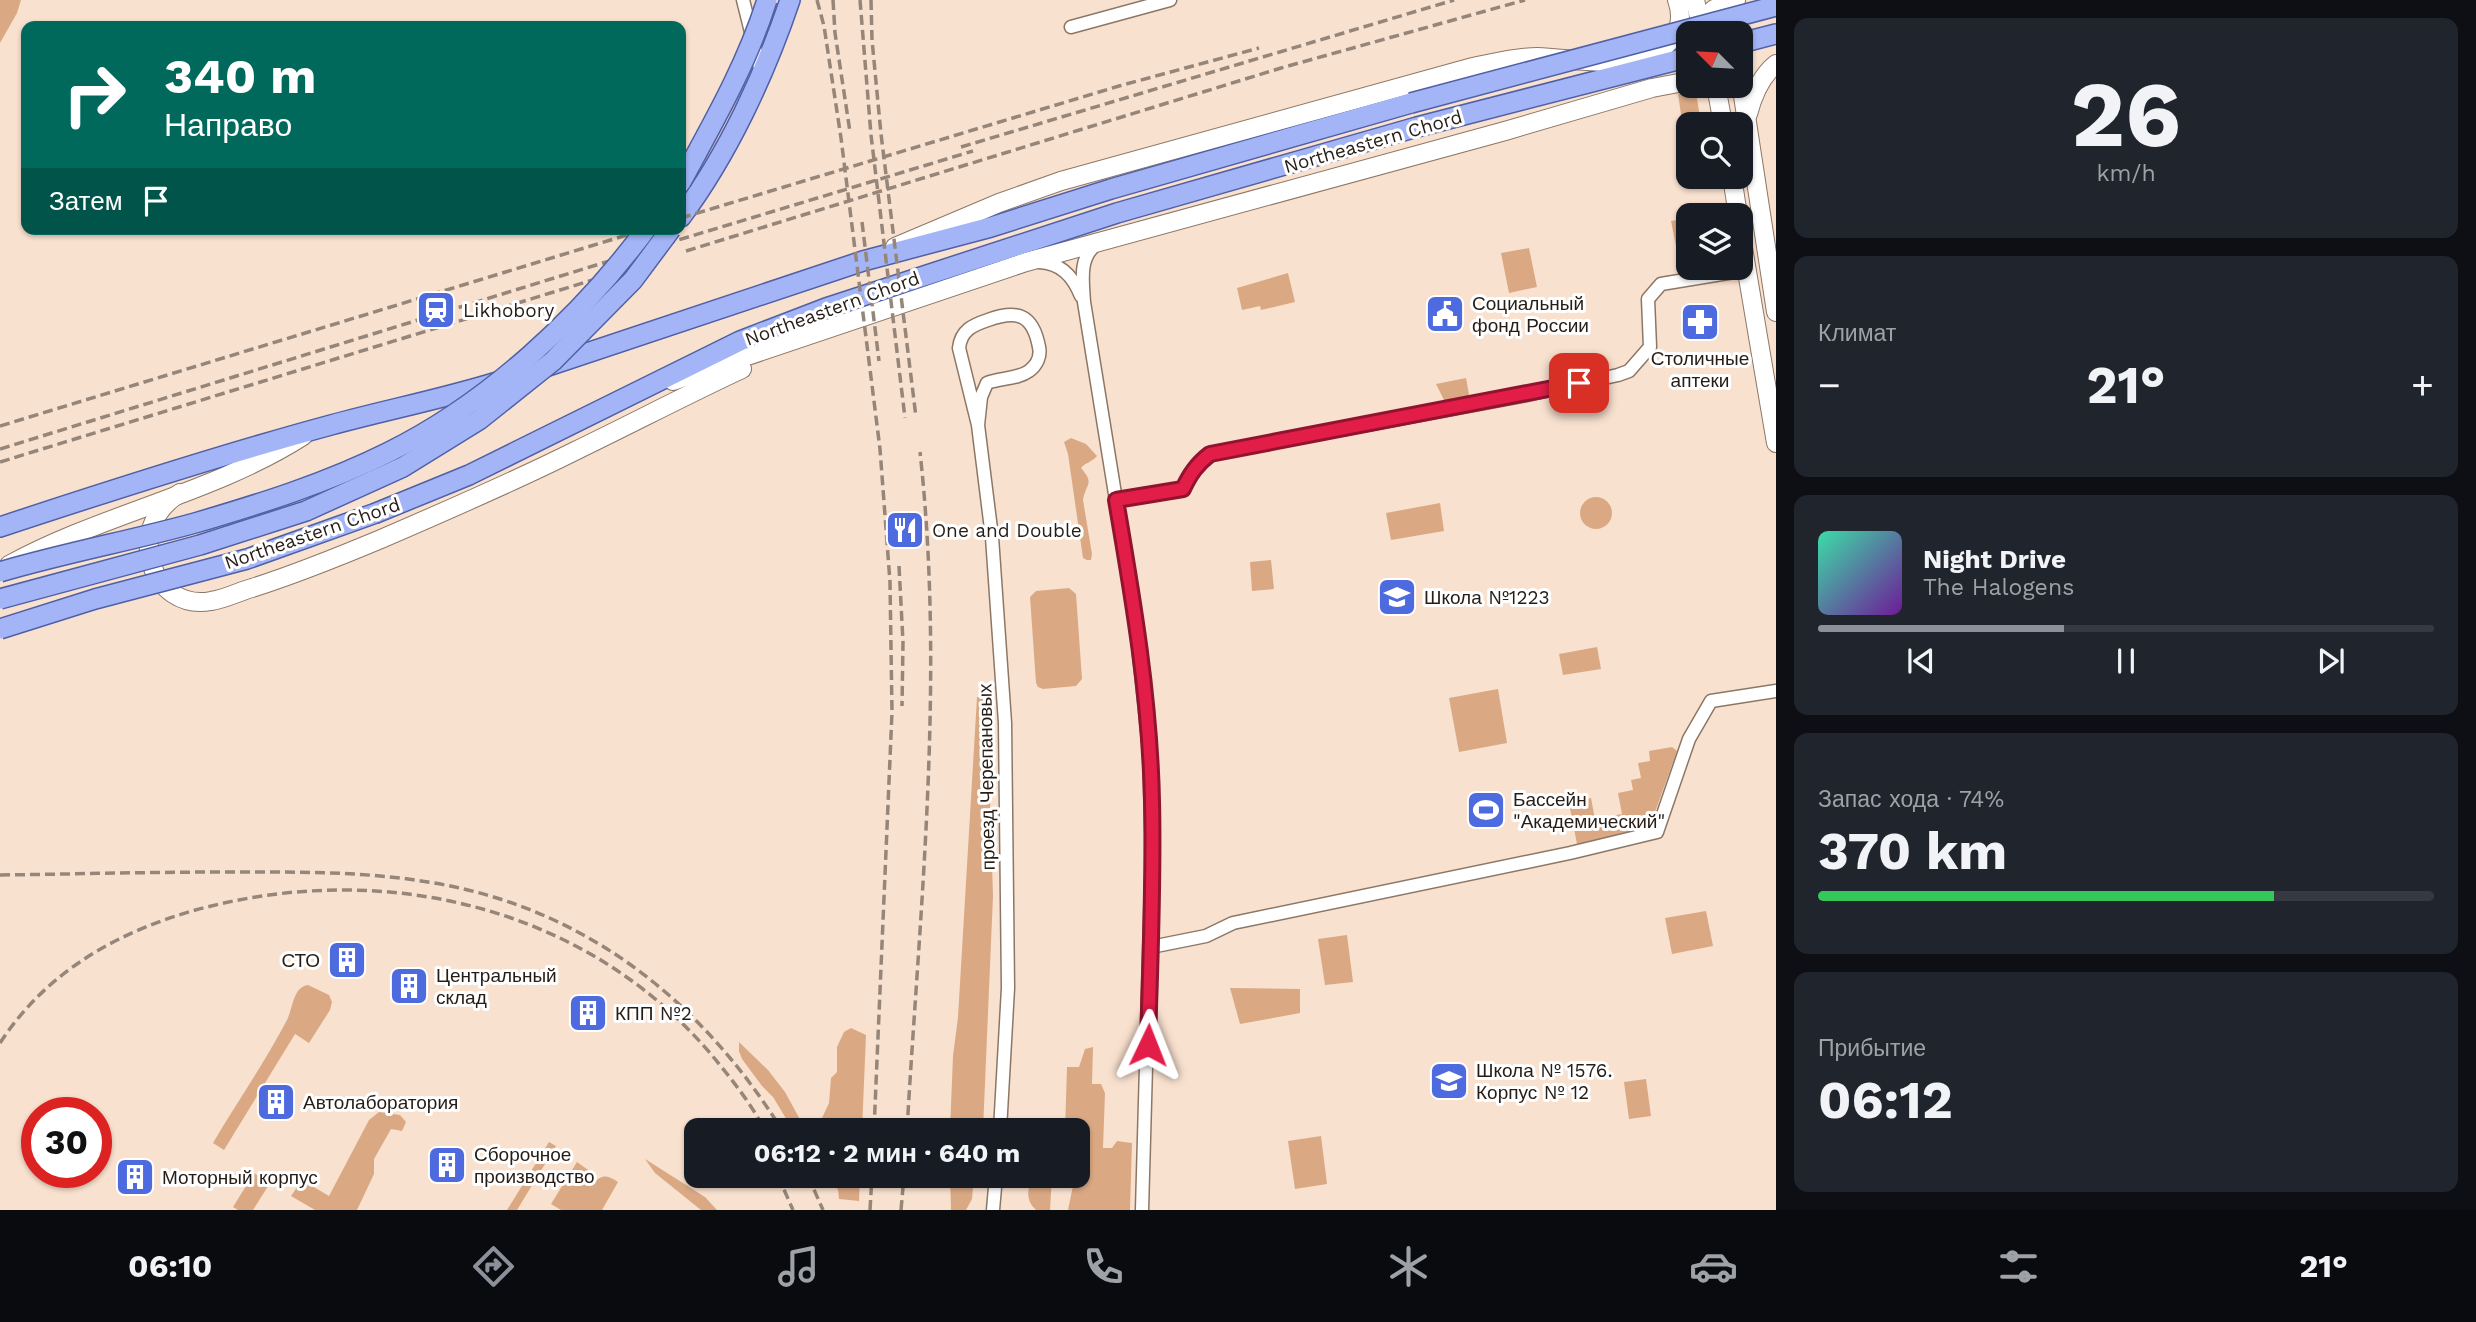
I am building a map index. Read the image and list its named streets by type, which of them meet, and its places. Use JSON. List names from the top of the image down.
{
  "streets": {
    "main road": ["Northeastern Chord"],
    "street": ["проезд Черепановых"]
  },
  "places": {
    "station": ["Likhobory"],
    "public building": ["Социальный фонд России"],
    "pharmacy": ["Столичные аптеки"],
    "restaurant": ["One and Double"],
    "school or university": ["Школа №1223", "Школа № 1576. Корпус № 12"],
    "sports": ["Бассейн \"Академический\""],
    "building": [
      "СТО",
      "Центральный склад",
      "КПП №2",
      "Автолаборатория",
      "Сборочное производство",
      "Моторный корпус"
    ]
  },
  "north": "top left",
  "page": {
    "tile": [
      ["26", "km/h"],
      "Климат",
      ["Запас хода · 74%", "370 km"],
      ["Прибытие", "06:12"]
    ],
    "turn": ["340 m", "Направо"],
    "then": "Затем",
    "heat": ["−", "21°", "+"],
    "song": ["Night Drive", "The Halogens"],
    "limit": "30",
    "trip": "06:12 · 2 мин · 640 m",
    "tabs": ["06:10", "21°"]
  }
}
